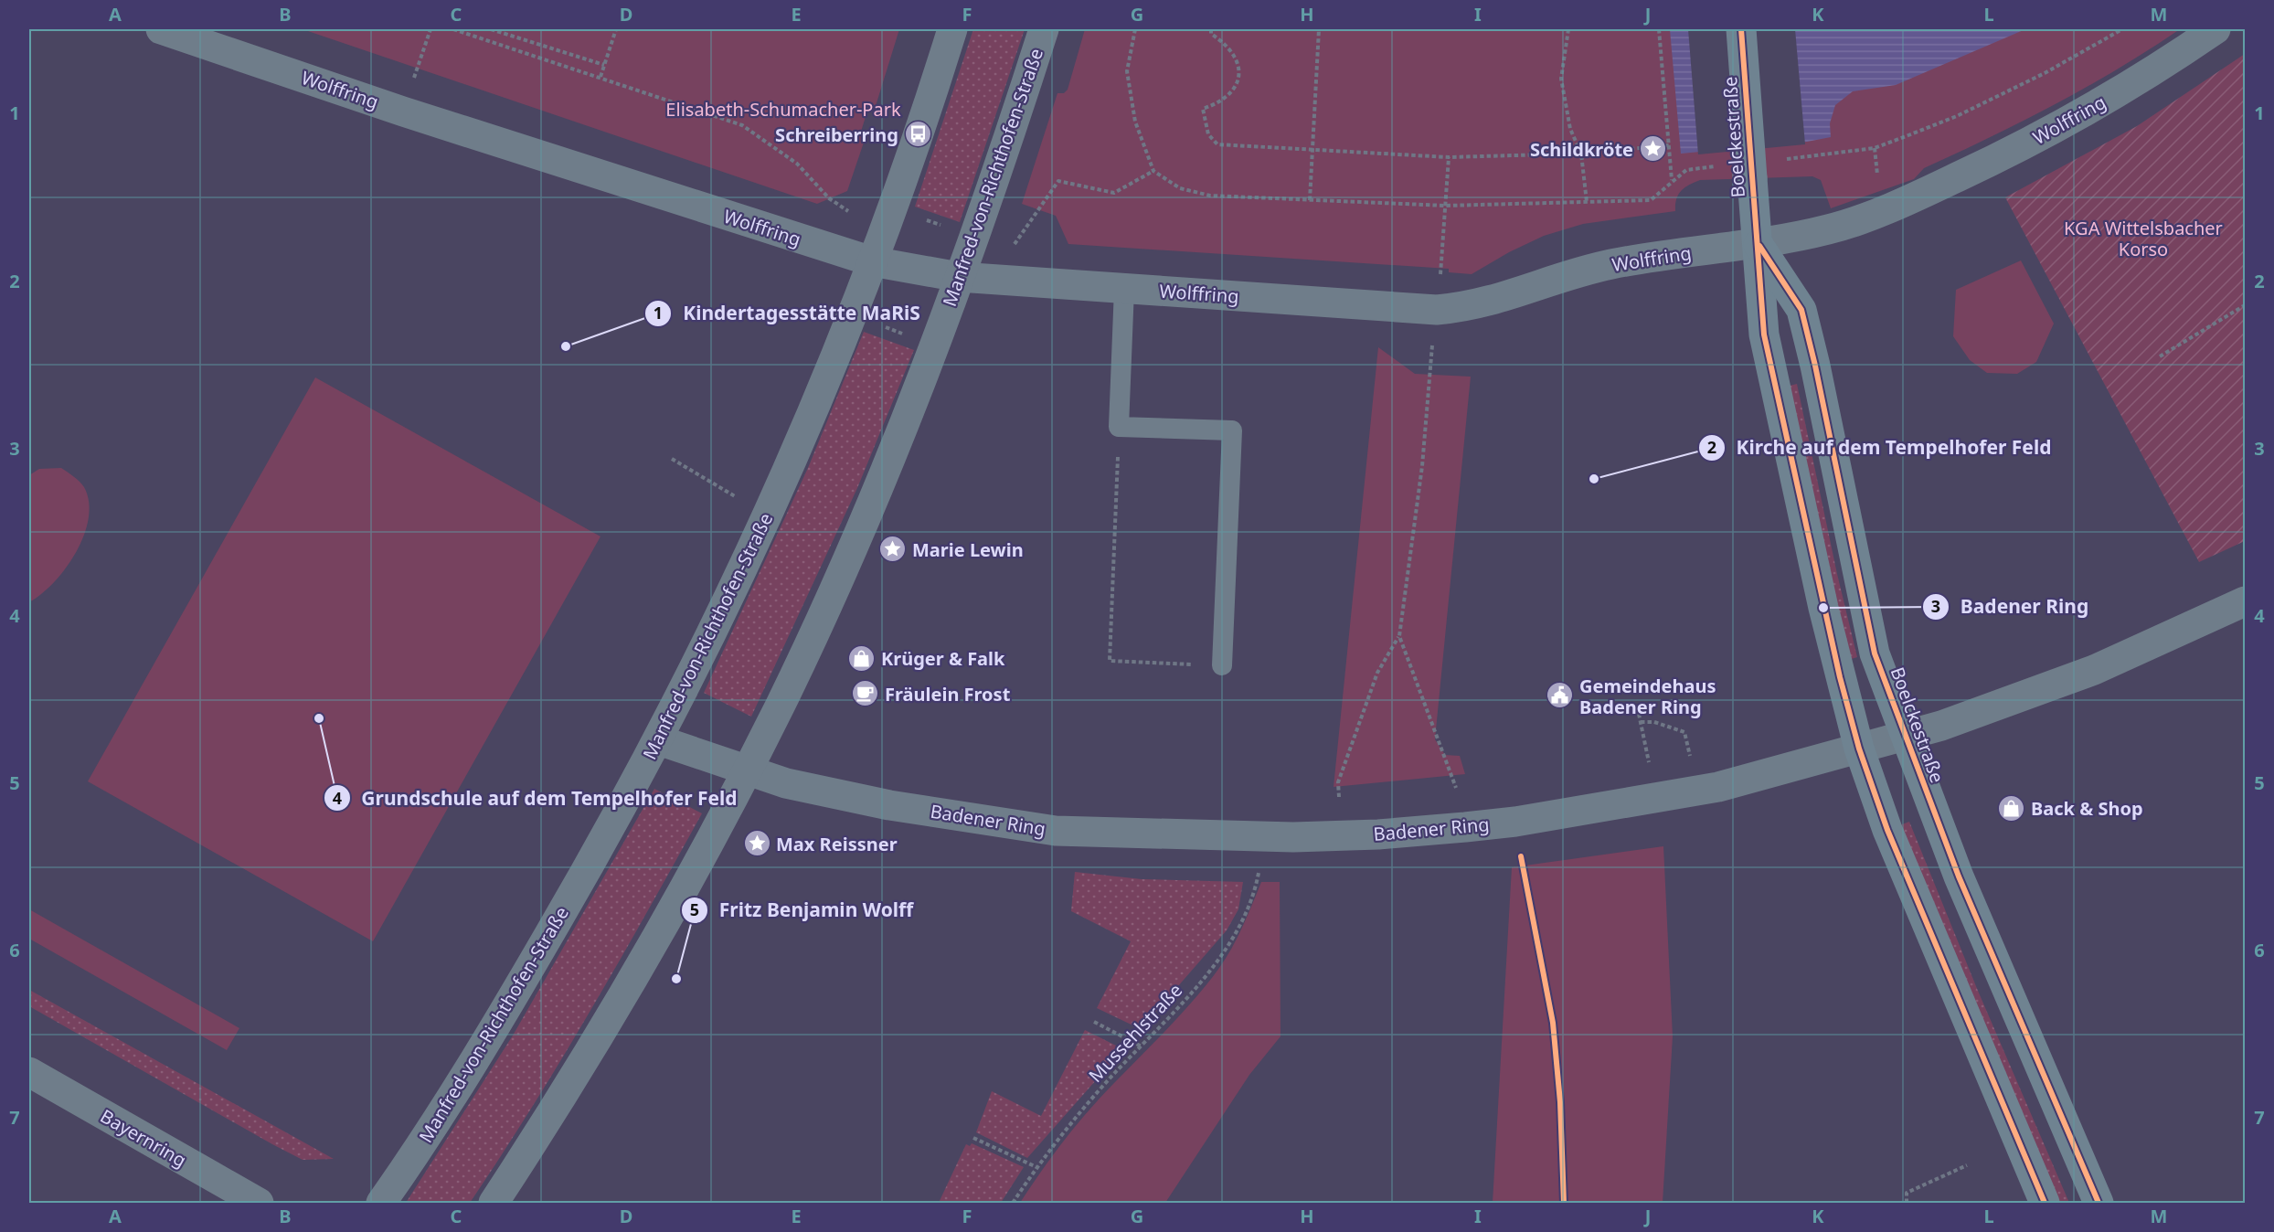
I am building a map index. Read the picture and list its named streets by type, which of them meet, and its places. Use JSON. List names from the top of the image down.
{
  "streets": {
    "main road": ["Boelckestraße"],
    "street": [
      "Wolffring",
      "Manfred-von-Richthofen-Straße",
      "Badener Ring",
      "Bayernring"
    ],
    "path": ["Mussehlstraße"]
  },
  "crossings": [
    ["Wolffring", "Boelckestraße"],
    ["Wolffring", "Manfred-von-Richthofen-Straße"],
    ["Boelckestraße", "Badener Ring"],
    ["Manfred-von-Richthofen-Straße", "Badener Ring"]
  ],
  "parks": ["Elisabeth-Schumacher-Park", "KGA Wittelsbacher Korso"],
  "places": {
    "bus stop": ["Schreiberring"],
    "place": ["Schildkröte", "Marie Lewin", "Max Reissner"],
    "other": [
      "Kindertagesstätte MaRiS",
      "Kirche auf dem Tempelhofer Feld",
      "Badener Ring",
      "Grundschule auf dem Tempelhofer Feld",
      "Fritz Benjamin Wolff"
    ],
    "shop": ["Krüger & Falk", "Back & Shop"],
    "cafe": ["Fräulein Frost"],
    "public building": ["Gemeindehaus Badener Ring"]
  },
  "grid": {
    "columns": [
      "A",
      "B",
      "C",
      "D",
      "E",
      "F",
      "G",
      "H",
      "I",
      "J",
      "K",
      "L",
      "M"
    ],
    "rows": [
      "1",
      "2",
      "3",
      "4",
      "5",
      "6",
      "7"
    ]
  }
}
